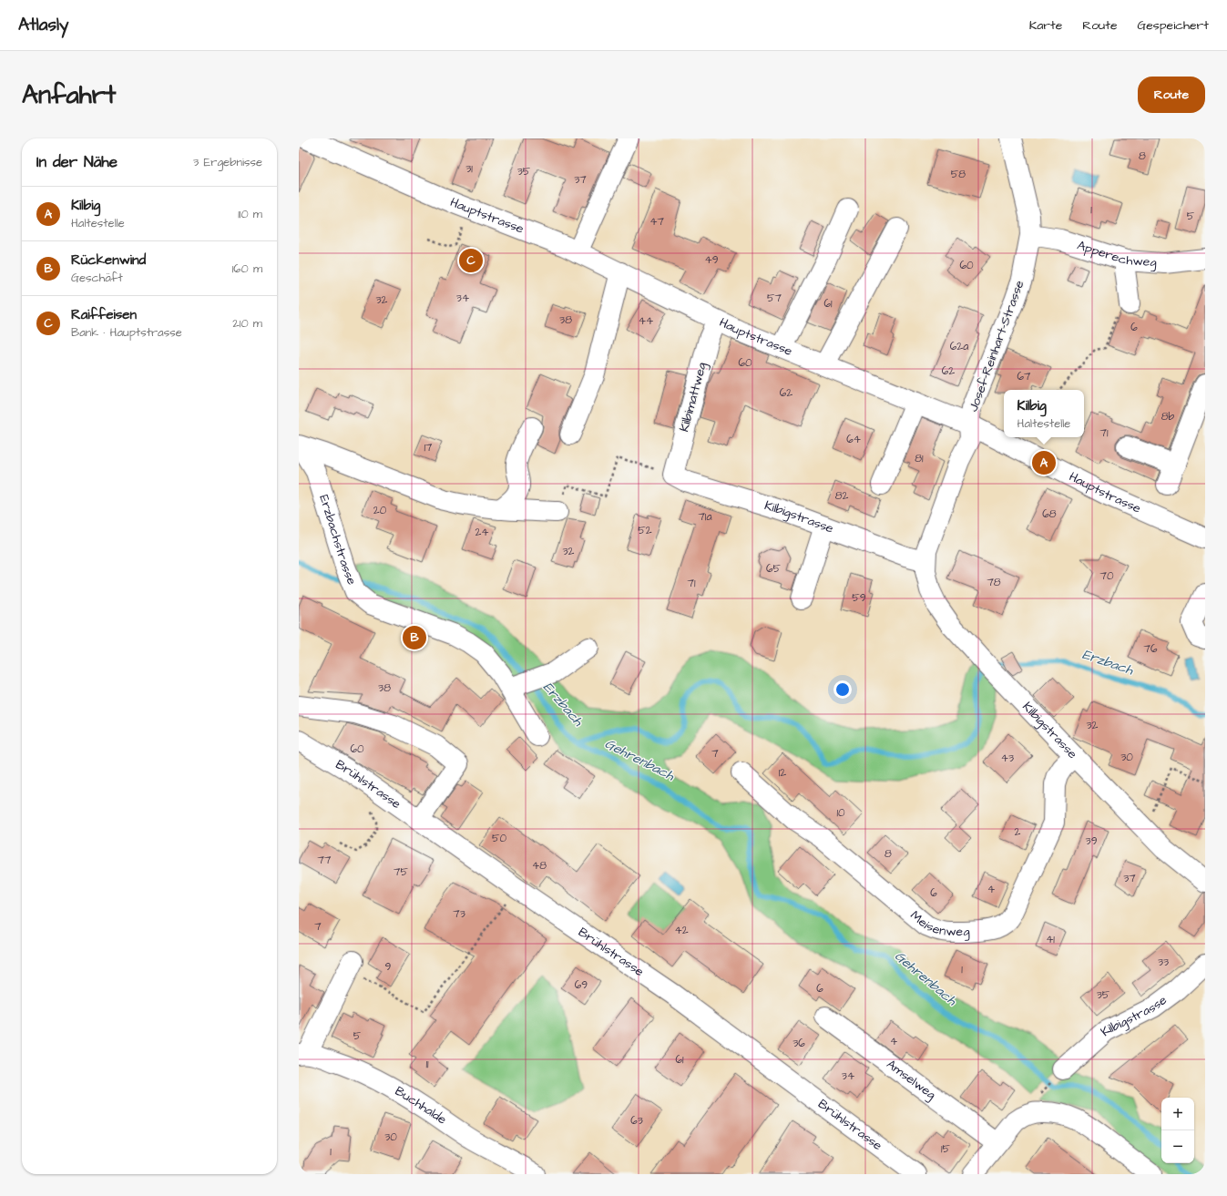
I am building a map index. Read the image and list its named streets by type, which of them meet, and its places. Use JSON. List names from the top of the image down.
{
  "streets": {
    "street": [
      "Hauptstrasse",
      "Apperechweg",
      "Josef-Reinhart-Strasse",
      "Kilbimattweg",
      "Kilbigstrasse",
      "Erzbachstrasse",
      "Brühlstrasse",
      "Meisenweg",
      "Amselweg",
      "Buchhalde"
    ]
  },
  "crossings": [
    ["Hauptstrasse", "Josef-Reinhart-Strasse"],
    ["Hauptstrasse", "Kilbimattweg"],
    ["Hauptstrasse", "Kilbigstrasse"],
    ["Apperechweg", "Josef-Reinhart-Strasse"],
    ["Josef-Reinhart-Strasse", "Kilbigstrasse"],
    ["Kilbimattweg", "Kilbigstrasse"],
    ["Kilbigstrasse", "Meisenweg"]
  ],
  "water": ["Erzbach", "Gehrenbach"],
  "house_numbers": [
    "8",
    "31",
    "35",
    "58",
    "37",
    "1",
    "5",
    "47",
    "49",
    "60",
    "34",
    "57",
    "32",
    "61",
    "38",
    "44",
    "6",
    "62a",
    "60",
    "62",
    "67",
    "62",
    "8b",
    "71",
    "64",
    "17",
    "81",
    "82",
    "20",
    "68",
    "71a",
    "52",
    "24",
    "32",
    "65",
    "70",
    "78",
    "71",
    "59",
    "76",
    "38",
    "32",
    "60",
    "7",
    "30",
    "43",
    "12",
    "10",
    "2",
    "50",
    "39",
    "8",
    "77",
    "48",
    "75",
    "37",
    "4",
    "6",
    "73",
    "7",
    "42",
    "41",
    "33",
    "9",
    "1",
    "69",
    "6",
    "35",
    "5",
    "4",
    "36",
    "61",
    "11",
    "34",
    "63",
    "30",
    "15",
    "1"
  ],
  "page": {
    "header": "Atlasly",
    "nav": ["Karte", "Route", "Gespeichert"],
    "buttons": "Route",
    "title": "Anfahrt",
    "heading": ["In der Nähe", "3 Ergebnisse"],
    "list": [
      {
        "mark": "A",
        "name": "Kilbig",
        "note": "Haltestelle",
        "value": "110 m"
      },
      {
        "mark": "B",
        "name": "Rückenwind",
        "note": "Geschäft",
        "value": "160 m"
      },
      {
        "mark": "C",
        "name": "Raiffeisen",
        "note": "Bank · Hauptstrasse",
        "value": "210 m"
      }
    ],
    "pins": ["C", "A", "B"],
    "popup": ["Kilbig", "Haltestelle"],
    "map_buttons": ["+", "−"]
  }
}
